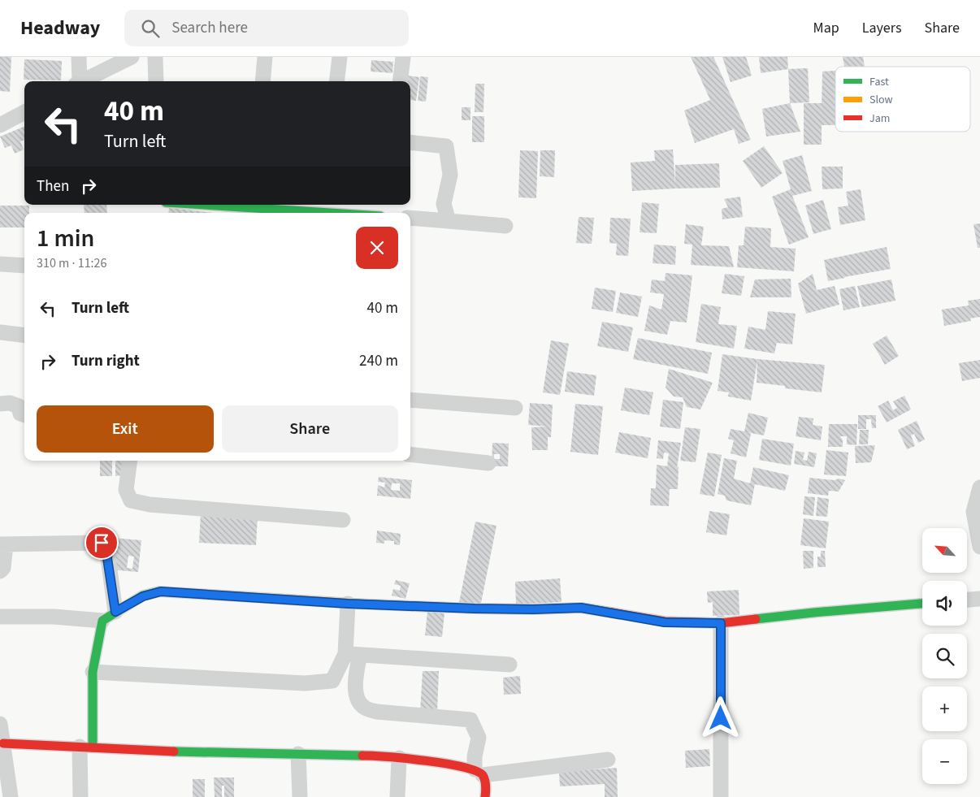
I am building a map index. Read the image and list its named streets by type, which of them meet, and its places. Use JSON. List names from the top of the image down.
{
  "legend": ["Fast", "Slow", "Jam"],
  "north": "top left",
  "page": {
    "header": "Headway",
    "search": "Search here",
    "nav": ["Map", "Layers", "Share"],
    "turn": ["40 m", "Turn left"],
    "then": "Then",
    "heading": ["1 min", "310 m · 11:26"],
    "list": [
      {
        "name": "Turn left",
        "value": "40 m"
      },
      {
        "name": "Turn right",
        "value": "240 m"
      }
    ],
    "buttons": ["Exit", "Share"],
    "map_buttons": ["+", "−"]
  }
}
